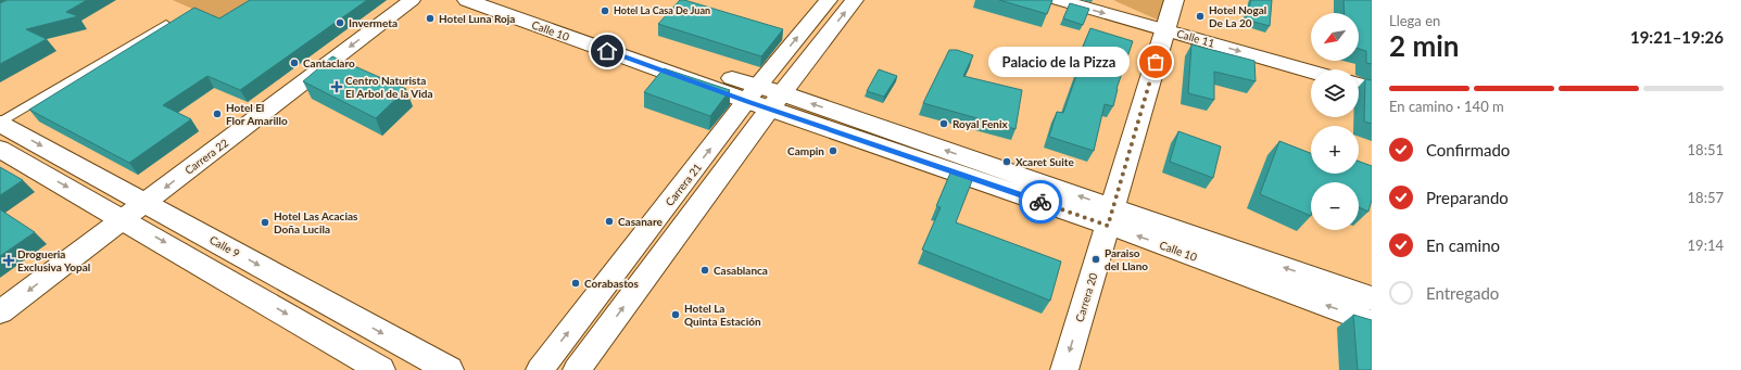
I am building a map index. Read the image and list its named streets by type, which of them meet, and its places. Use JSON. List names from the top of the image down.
{
  "streets": {
    "main road": ["Calle 10", "Calle 9", "Carrera 20"],
    "street": ["Calle 11", "Carrera 22", "Carrera 21"]
  },
  "crossings": [
    ["Calle 10", "Carrera 21"],
    ["Calle 10", "Carrera 20"],
    ["Calle 11", "Carrera 20"],
    ["Carrera 22", "Calle 9"]
  ],
  "one_way": [
    "Calle 10",
    "Calle 11",
    "Carrera 22",
    "Carrera 20"
  ],
  "places": {
    "other": [
      "Hotel La Casa De Juan",
      "Hotel Nogal De La 20",
      "Hotel Luna Roja",
      "Invermeta",
      "Palacio de la Pizza",
      "Cantaclaro",
      "Hotel El Flor Amarillo",
      "Royal Fenix",
      "Campin",
      "Xcaret Suite",
      "Casanare",
      "Hotel Las Acacias Doña Lucila",
      "Paraiso del Llano",
      "Casablanca",
      "Corabastos",
      "Hotel La Quinta Estación"
    ],
    "health": ["Centro Naturista El Arbol de la Vida", "Drogueria Exclusiva Yopal"]
  },
  "north": "bottom left",
  "page": {
    "heading": ["2 min", "Llega en", "19:21–19:26"],
    "map_buttons": ["+", "−"],
    "bubble": "Palacio de la Pizza",
    "bar": "En camino · 140 m",
    "list": [
      ["Confirmado", "18:51"],
      ["Preparando", "18:57"],
      ["En camino", "19:14"],
      "Entregado"
    ]
  }
}
